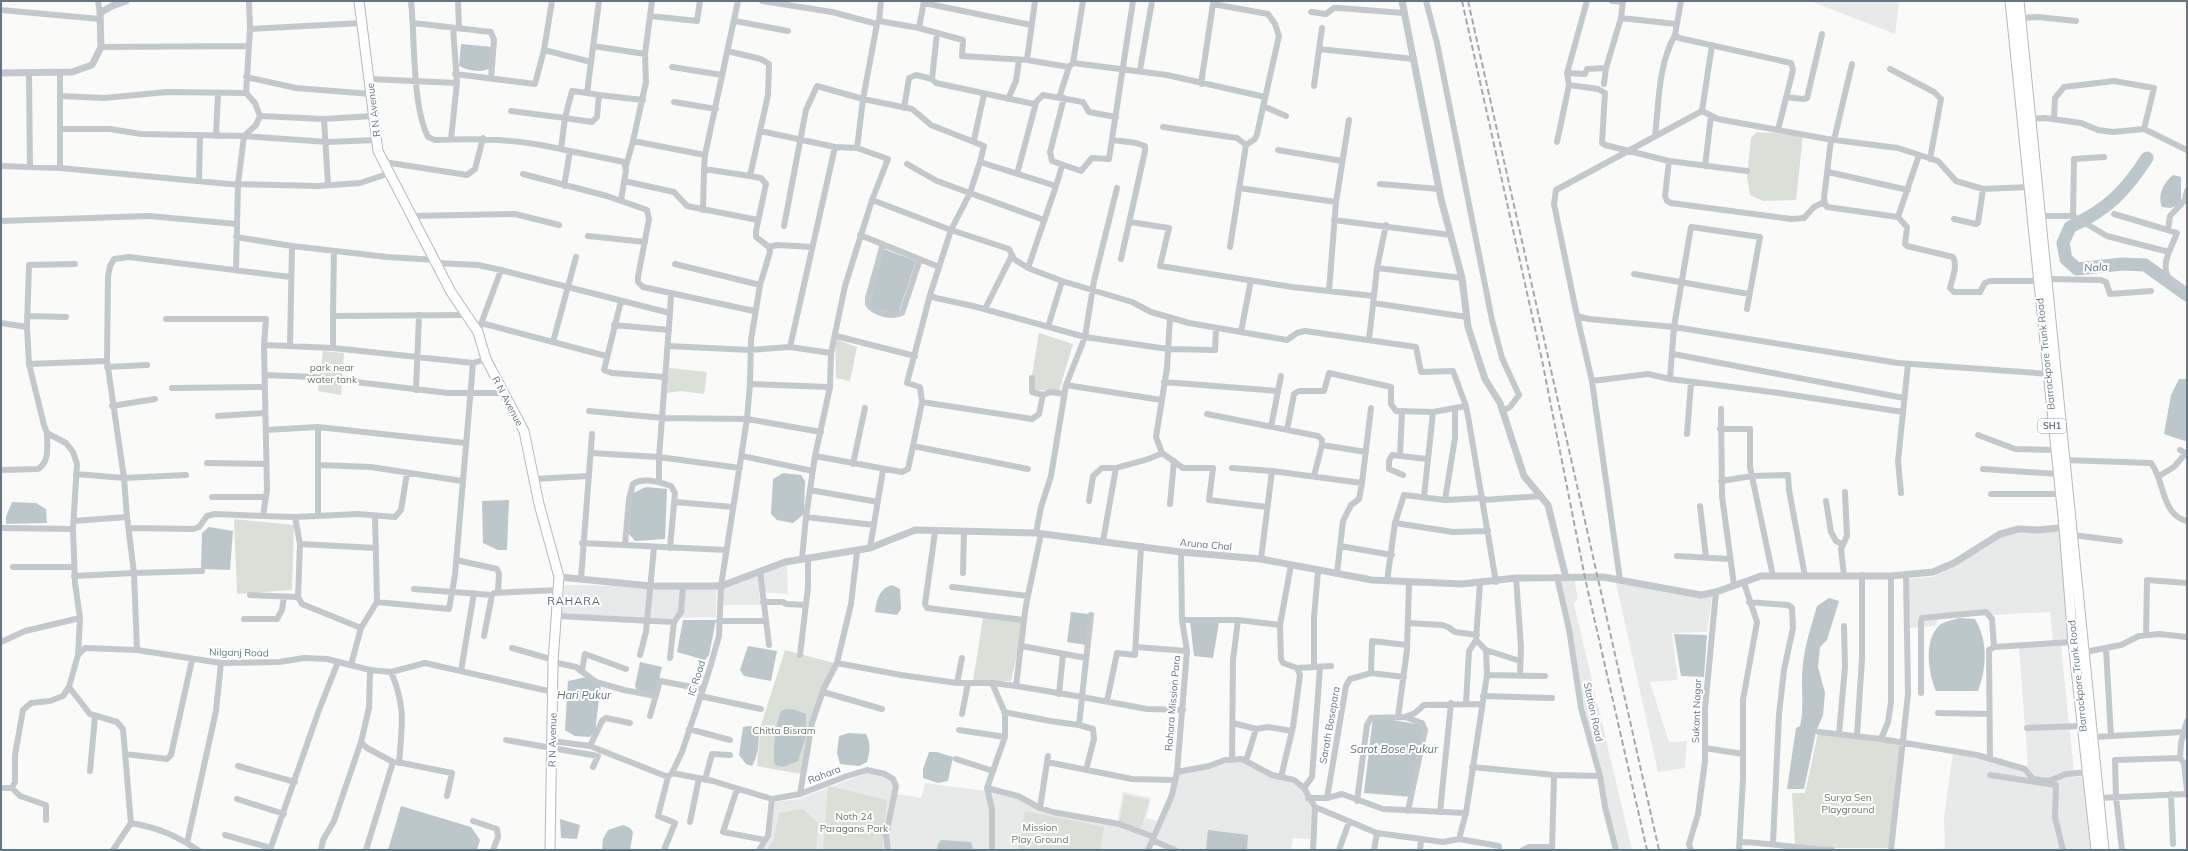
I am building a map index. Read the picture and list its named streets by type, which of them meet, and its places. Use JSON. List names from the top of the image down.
{
  "streets": {
    "main road": ["R N Avenue", "Barrackpore Trunk Road", "SH1"],
    "street": [
      "Aruna Chal",
      "Nilganj Road",
      "IC Road",
      "Rahara Mission Para",
      "Sukant Nagar",
      "Station Road",
      "Sarath Bosepara",
      "Rahara"
    ]
  },
  "crossings": [
    ["R N Avenue", "Nilganj Road"],
    ["Barrackpore Trunk Road", "Aruna Chal"],
    ["Aruna Chal", "Rahara Mission Para"],
    ["Aruna Chal", "Sukant Nagar"],
    ["Aruna Chal", "Station Road"]
  ],
  "districts": ["RAHARA"],
  "water": ["Nala", "Hari Pukur", "Sarot Bose Pukur"],
  "parks": [
    "park near water tank",
    "Chitta Bisram",
    "Surya Sen Playground",
    "Noth 24 Paragans Park",
    "Mission Play Ground"
  ]
}
